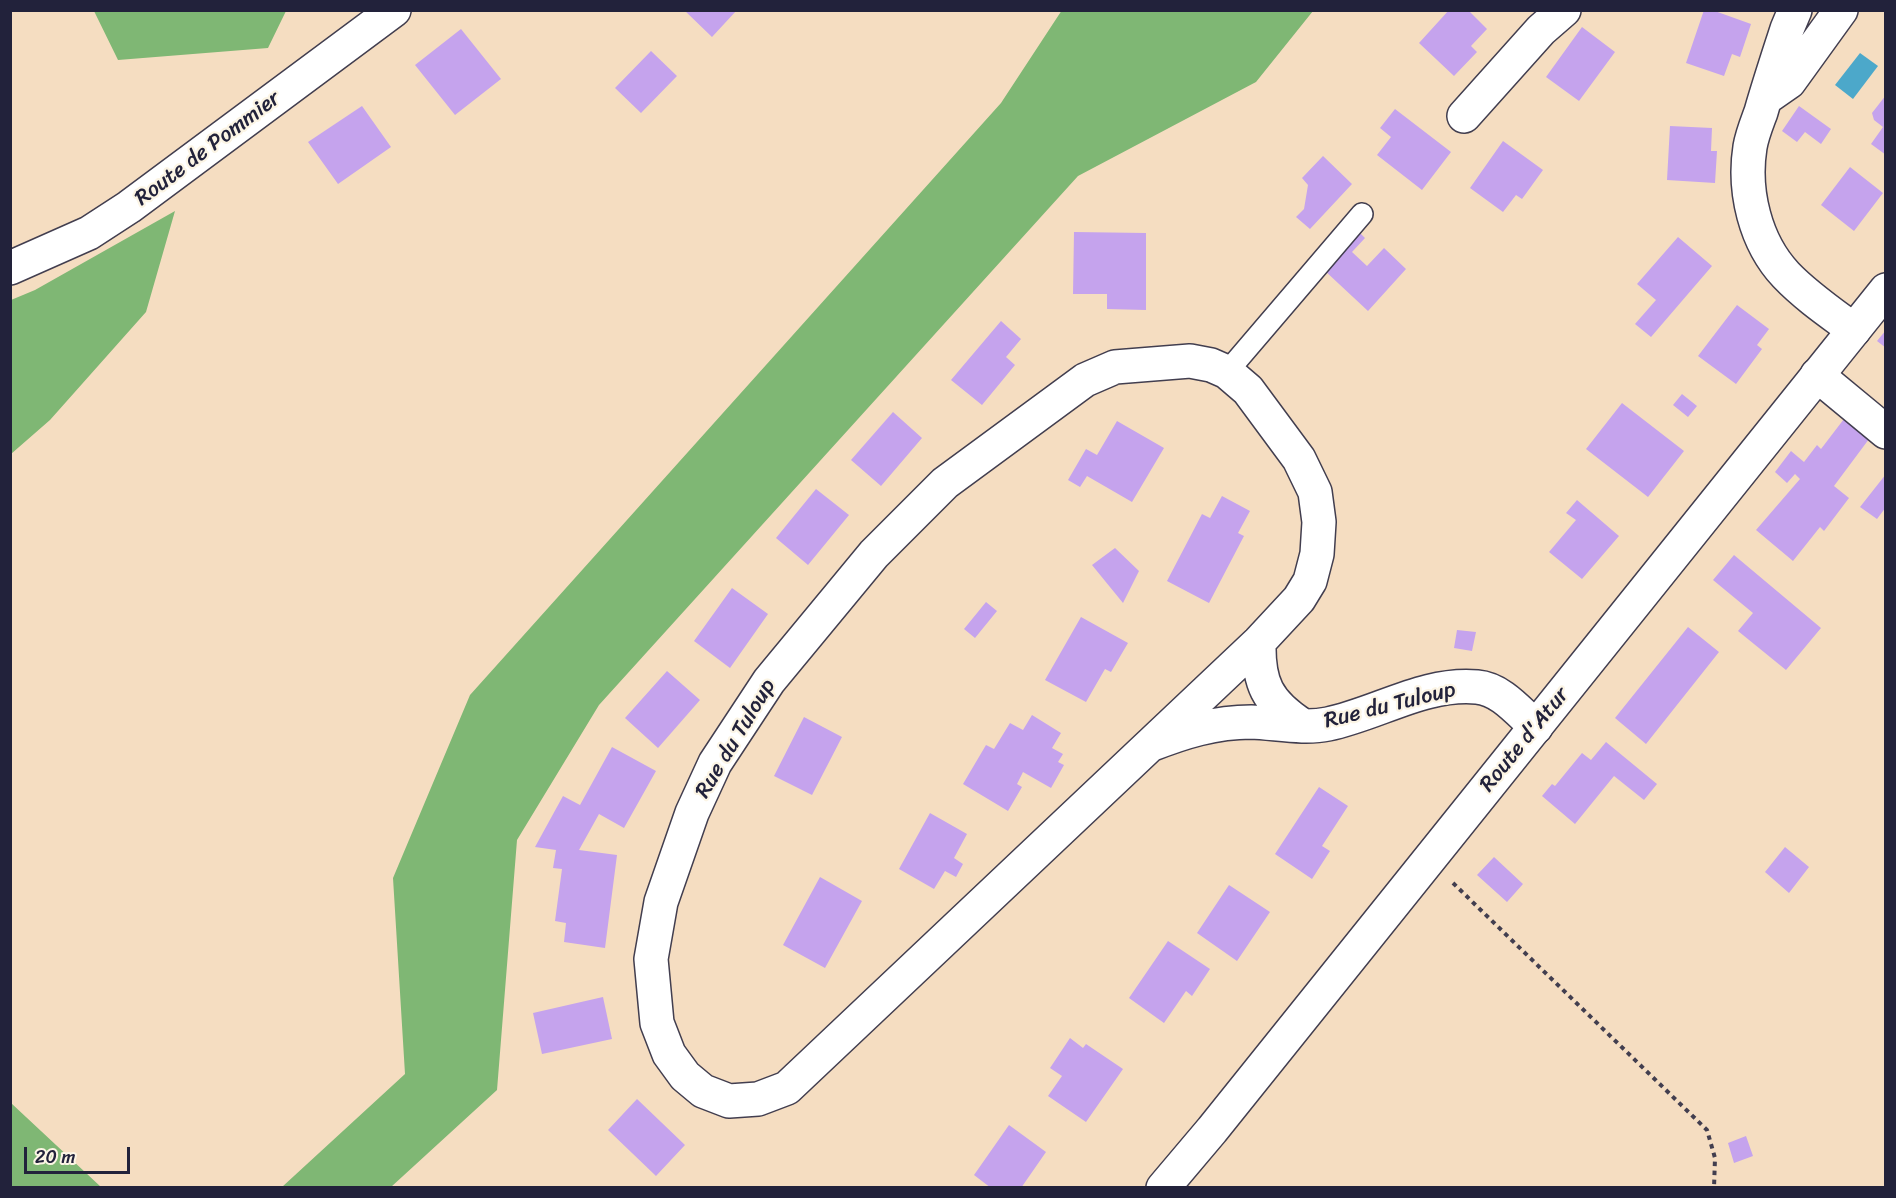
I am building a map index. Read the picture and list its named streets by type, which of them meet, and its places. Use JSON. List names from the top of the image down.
{
  "streets": {
    "street": ["Route de Pommier", "Rue du Tuloup", "Route d'Atur"]
  },
  "crossings": [
    ["Rue du Tuloup", "Route d'Atur"]
  ],
  "scale_bar": "20 m"
}
